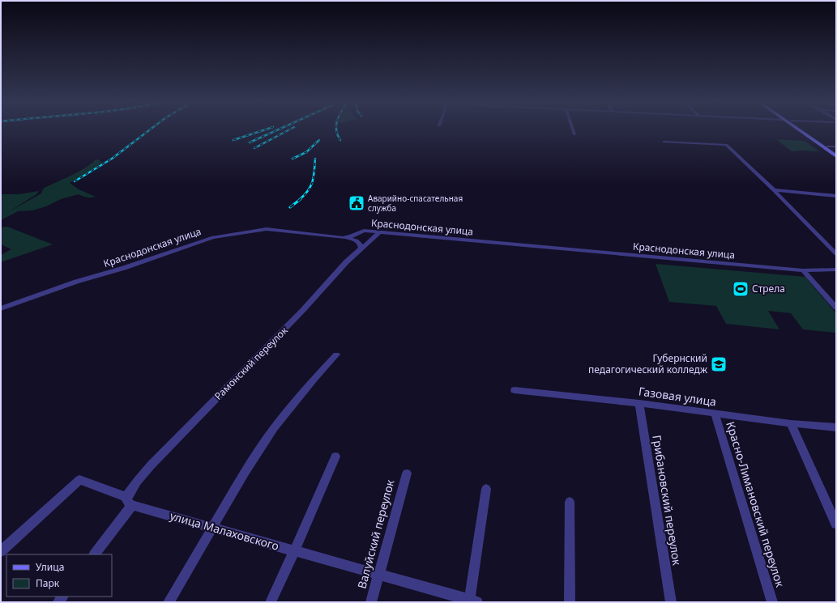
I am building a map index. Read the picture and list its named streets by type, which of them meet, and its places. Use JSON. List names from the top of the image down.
{
  "streets": {
    "street": [
      "Краснодонская улица",
      "Рамонский переулок",
      "Газовая улица",
      "Грибановский переулок",
      "Красно-Лимановский переулок",
      "улица Малаховского",
      "Валуйский переулок"
    ]
  },
  "crossings": [
    ["Краснодонская улица", "Рамонский переулок"],
    ["Рамонский переулок", "улица Малаховского"],
    ["Газовая улица", "Грибановский переулок"],
    ["Газовая улица", "Красно-Лимановский переулок"],
    ["улица Малаховского", "Валуйский переулок"]
  ],
  "places": {
    "public building": ["Аварийно-спасательная служба"],
    "sports": ["Стрела"],
    "school or university": ["Губернский педагогический колледж"]
  },
  "legend": ["Улица", "Парк"]
}
